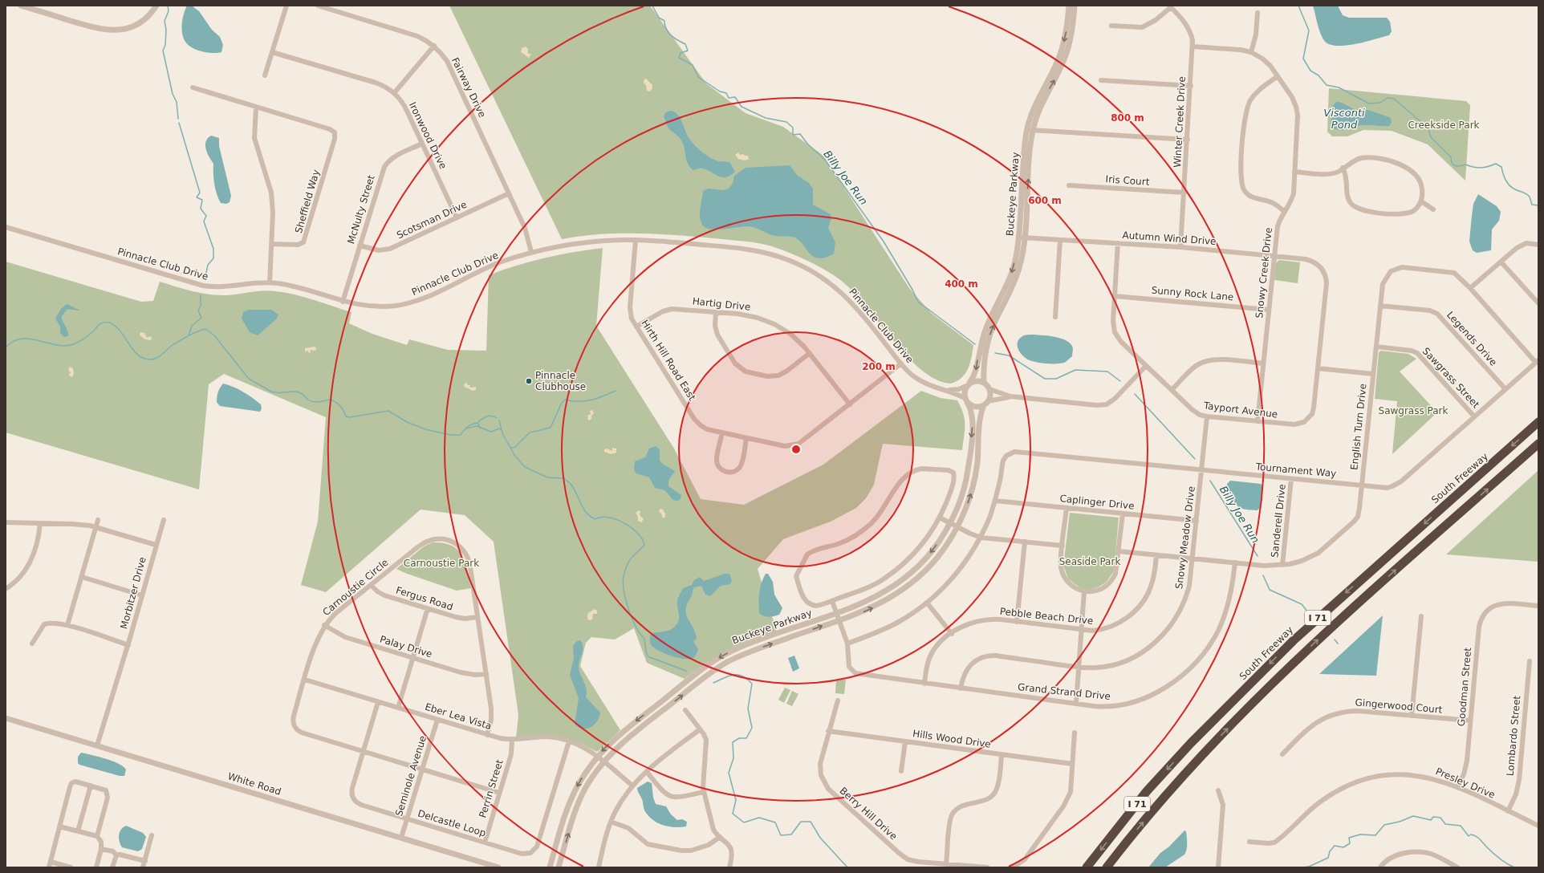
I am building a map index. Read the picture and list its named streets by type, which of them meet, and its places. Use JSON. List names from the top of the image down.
{
  "streets": {
    "highway": ["South Freeway", "I 71"],
    "street": [
      "Fairway Drive",
      "Winter Creek Drive",
      "Ironwood Drive",
      "Iris Court",
      "Buckeye Parkway",
      "Sheffield Way",
      "McNulty Street",
      "Scotsman Drive",
      "Autumn Wind Drive",
      "Pinnacle Club Drive",
      "Snowy Creek Drive",
      "Sunny Rock Lane",
      "Hartig Drive",
      "Legends Drive",
      "Hirth Hill Road East",
      "Sawgrass Street",
      "Tayport Avenue",
      "English Turn Drive",
      "Tournament Way",
      "Caplinger Drive",
      "Sanderell Drive",
      "Snowy Meadow Drive",
      "Carnoustie Circle",
      "Morbitzer Drive",
      "Fergus Road",
      "Pebble Beach Drive",
      "Palay Drive",
      "Goodman Street",
      "Grand Strand Drive",
      "Gingerwood Court",
      "Eber Lea Vista",
      "Lombardo Street",
      "Hills Wood Drive",
      "Seminole Avenue",
      "Presley Drive",
      "White Road",
      "Perrin Street",
      "Berry Hill Drive",
      "Delcastle Loop"
    ]
  },
  "crossings": [
    ["Fairway Drive", "Scotsman Drive"],
    ["Fairway Drive", "Pinnacle Club Drive"],
    ["Winter Creek Drive", "Iris Court"],
    ["Winter Creek Drive", "Autumn Wind Drive"],
    ["Ironwood Drive", "McNulty Street"],
    ["Ironwood Drive", "Scotsman Drive"],
    ["Buckeye Parkway", "Autumn Wind Drive"],
    ["Buckeye Parkway", "Pinnacle Club Drive"],
    ["Buckeye Parkway", "Eber Lea Vista"],
    ["McNulty Street", "Scotsman Drive"],
    ["McNulty Street", "Pinnacle Club Drive"],
    ["Autumn Wind Drive", "Snowy Creek Drive"],
    ["Autumn Wind Drive", "Tayport Avenue"],
    ["Pinnacle Club Drive", "Hirth Hill Road East"],
    ["Snowy Creek Drive", "Sunny Rock Lane"],
    ["Snowy Creek Drive", "Tayport Avenue"],
    ["Sunny Rock Lane", "Tayport Avenue"],
    ["Hartig Drive", "Hirth Hill Road East"],
    ["Legends Drive", "English Turn Drive"],
    ["Legends Drive", "Tournament Way"],
    ["Sawgrass Street", "English Turn Drive"],
    ["Sawgrass Street", "Tournament Way"],
    ["Tayport Avenue", "Snowy Meadow Drive"],
    ["English Turn Drive", "Tournament Way"],
    ["English Turn Drive", "Sanderell Drive"],
    ["English Turn Drive", "Snowy Meadow Drive"],
    ["English Turn Drive", "Pebble Beach Drive"],
    ["English Turn Drive", "Grand Strand Drive"],
    ["Tournament Way", "Caplinger Drive"],
    ["Tournament Way", "Sanderell Drive"],
    ["Tournament Way", "Snowy Meadow Drive"],
    ["Caplinger Drive", "Snowy Meadow Drive"],
    ["Snowy Meadow Drive", "Grand Strand Drive"],
    ["Carnoustie Circle", "Fergus Road"],
    ["Carnoustie Circle", "Palay Drive"],
    ["Carnoustie Circle", "Eber Lea Vista"],
    ["Carnoustie Circle", "Seminole Avenue"],
    ["Carnoustie Circle", "Perrin Street"],
    ["Carnoustie Circle", "Delcastle Loop"],
    ["Morbitzer Drive", "White Road"],
    ["Pebble Beach Drive", "Grand Strand Drive"],
    ["Goodman Street", "Gingerwood Court"],
    ["Goodman Street", "Presley Drive"],
    ["Eber Lea Vista", "Seminole Avenue"],
    ["Eber Lea Vista", "Perrin Street"],
    ["Eber Lea Vista", "Delcastle Loop"],
    ["Lombardo Street", "Presley Drive"],
    ["Hills Wood Drive", "Berry Hill Drive"],
    ["Seminole Avenue", "White Road"],
    ["Seminole Avenue", "Delcastle Loop"],
    ["Perrin Street", "Delcastle Loop"]
  ],
  "water": ["Visconti Pond", "Billy Joe Run"],
  "parks": [
    "Creekside Park",
    "Sawgrass Park",
    "Seaside Park",
    "Carnoustie Park"
  ],
  "places": ["Pinnacle Clubhouse"],
  "rings": [
    "800 m",
    "600 m",
    "400 m",
    "200 m"
  ]
}
